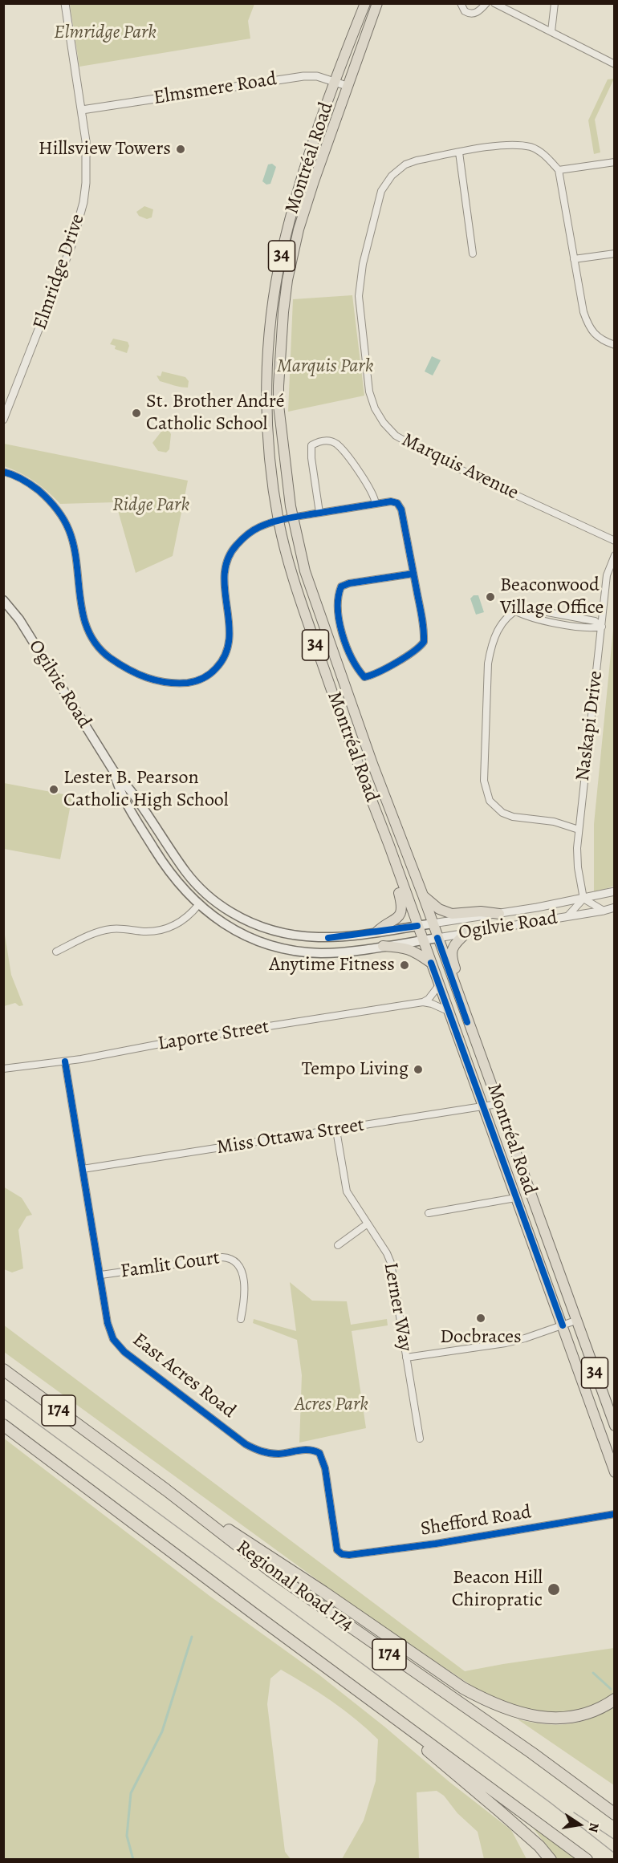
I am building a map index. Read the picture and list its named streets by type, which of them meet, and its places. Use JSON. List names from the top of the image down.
{
  "streets": {
    "highway": ["174", "Regional Road 174"],
    "main road": ["Montréal Road", "34", "Ogilvie Road"],
    "street": [
      "Elmsmere Road",
      "Elmridge Drive",
      "Marquis Avenue",
      "Naskapi Drive",
      "Laporte Street",
      "Miss Ottawa Street",
      "Famlit Court",
      "Lerner Way",
      "East Acres Road",
      "Shefford Road"
    ]
  },
  "crossings": [
    ["Elmsmere Road", "Montréal Road"],
    ["Elmsmere Road", "Elmridge Drive"],
    ["Montréal Road", "Ogilvie Road"],
    ["Montréal Road", "Laporte Street"],
    ["Montréal Road", "Miss Ottawa Street"],
    ["Ogilvie Road", "Naskapi Drive"],
    ["Laporte Street", "East Acres Road"],
    ["Miss Ottawa Street", "Lerner Way"],
    ["Miss Ottawa Street", "East Acres Road"],
    ["Famlit Court", "East Acres Road"],
    ["East Acres Road", "Shefford Road"]
  ],
  "parks": [
    "Elmridge Park",
    "Marquis Park",
    "Ridge Park",
    "Acres Park"
  ],
  "places": [
    "Hillsview Towers",
    "St. Brother André Catholic School",
    "Beaconwood Village Office",
    "Lester B. Pearson Catholic High School",
    "Anytime Fitness",
    "Tempo Living",
    "Docbraces",
    "Beacon Hill Chiropratic"
  ],
  "north": "right"
}
